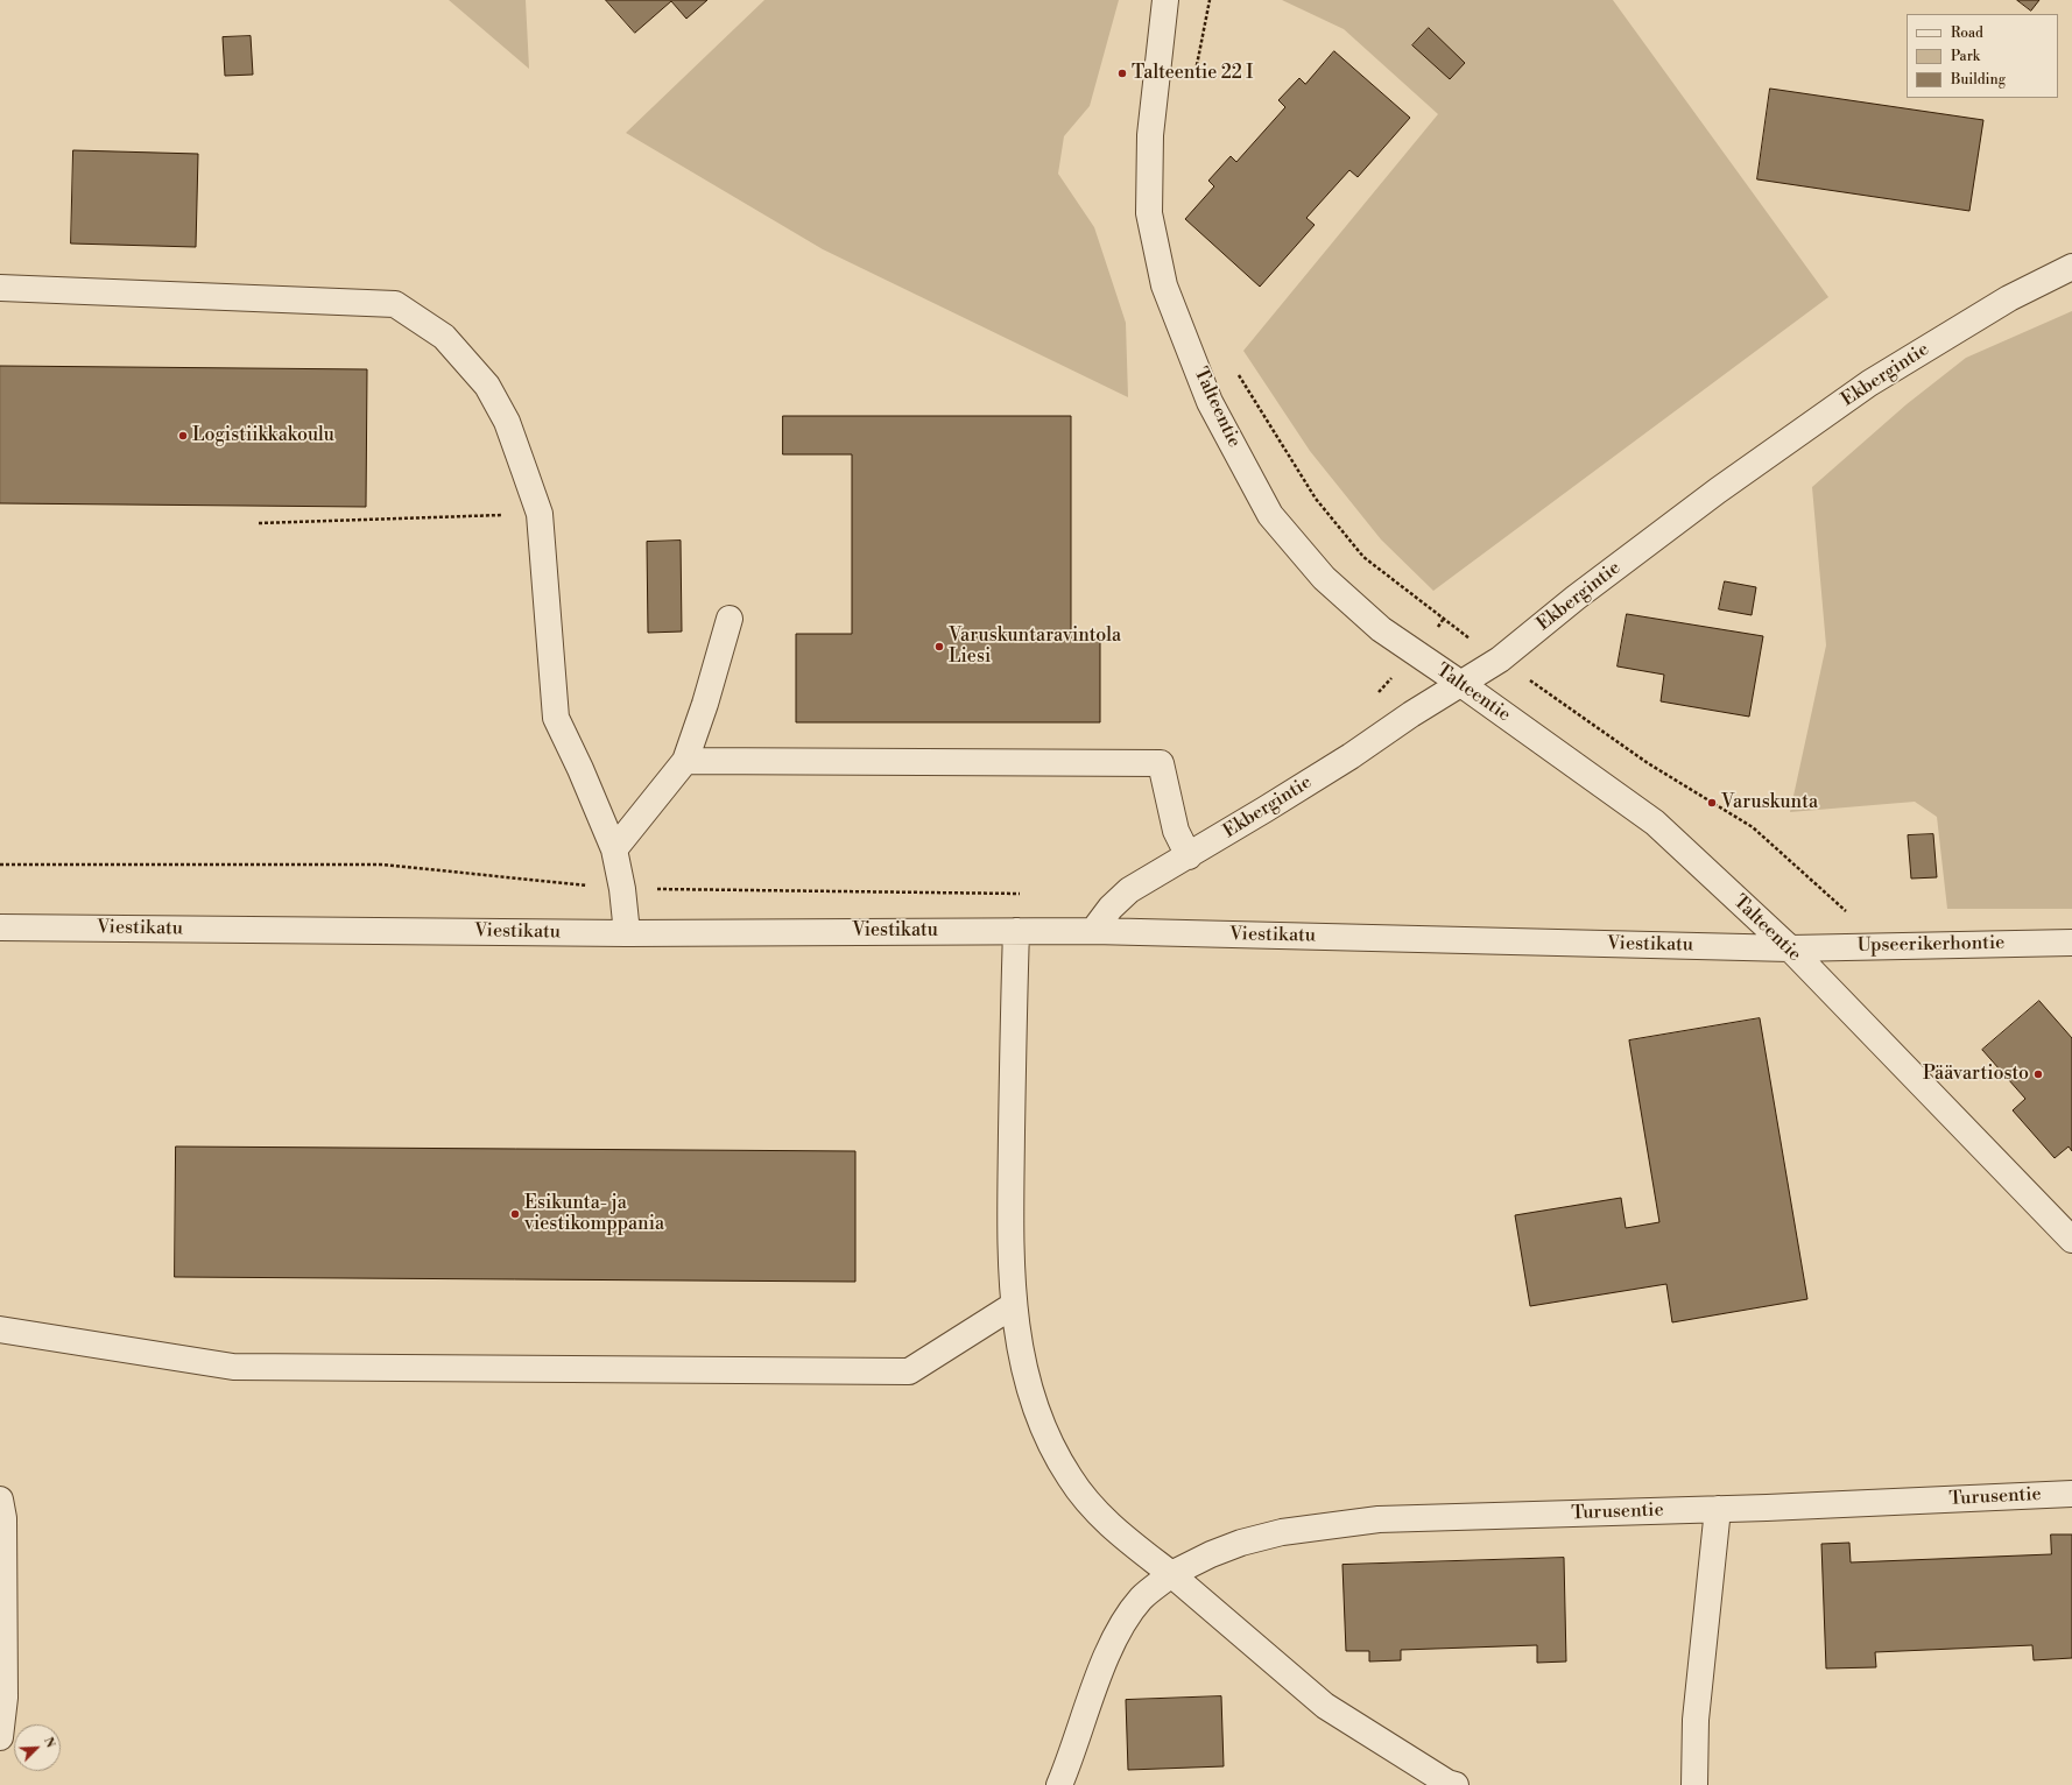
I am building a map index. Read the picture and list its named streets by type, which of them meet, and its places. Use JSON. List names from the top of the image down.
{
  "streets": {
    "street": [
      "Ekbergintie",
      "Talteentie",
      "Viestikatu",
      "Upseerikerhontie",
      "Turusentie"
    ]
  },
  "crossings": [
    ["Ekbergintie", "Talteentie"],
    ["Ekbergintie", "Viestikatu"],
    ["Talteentie", "Viestikatu"],
    ["Talteentie", "Upseerikerhontie"],
    ["Viestikatu", "Upseerikerhontie"]
  ],
  "places": [
    "Talteentie 22 I",
    "Logistiikkakoulu",
    "Varuskuntaravintola Liesi",
    "Varuskunta",
    "Päävartiosto",
    "Esikunta- ja viestikomppania"
  ],
  "legend": ["Road", "Park", "Building"],
  "north": "top right"
}
